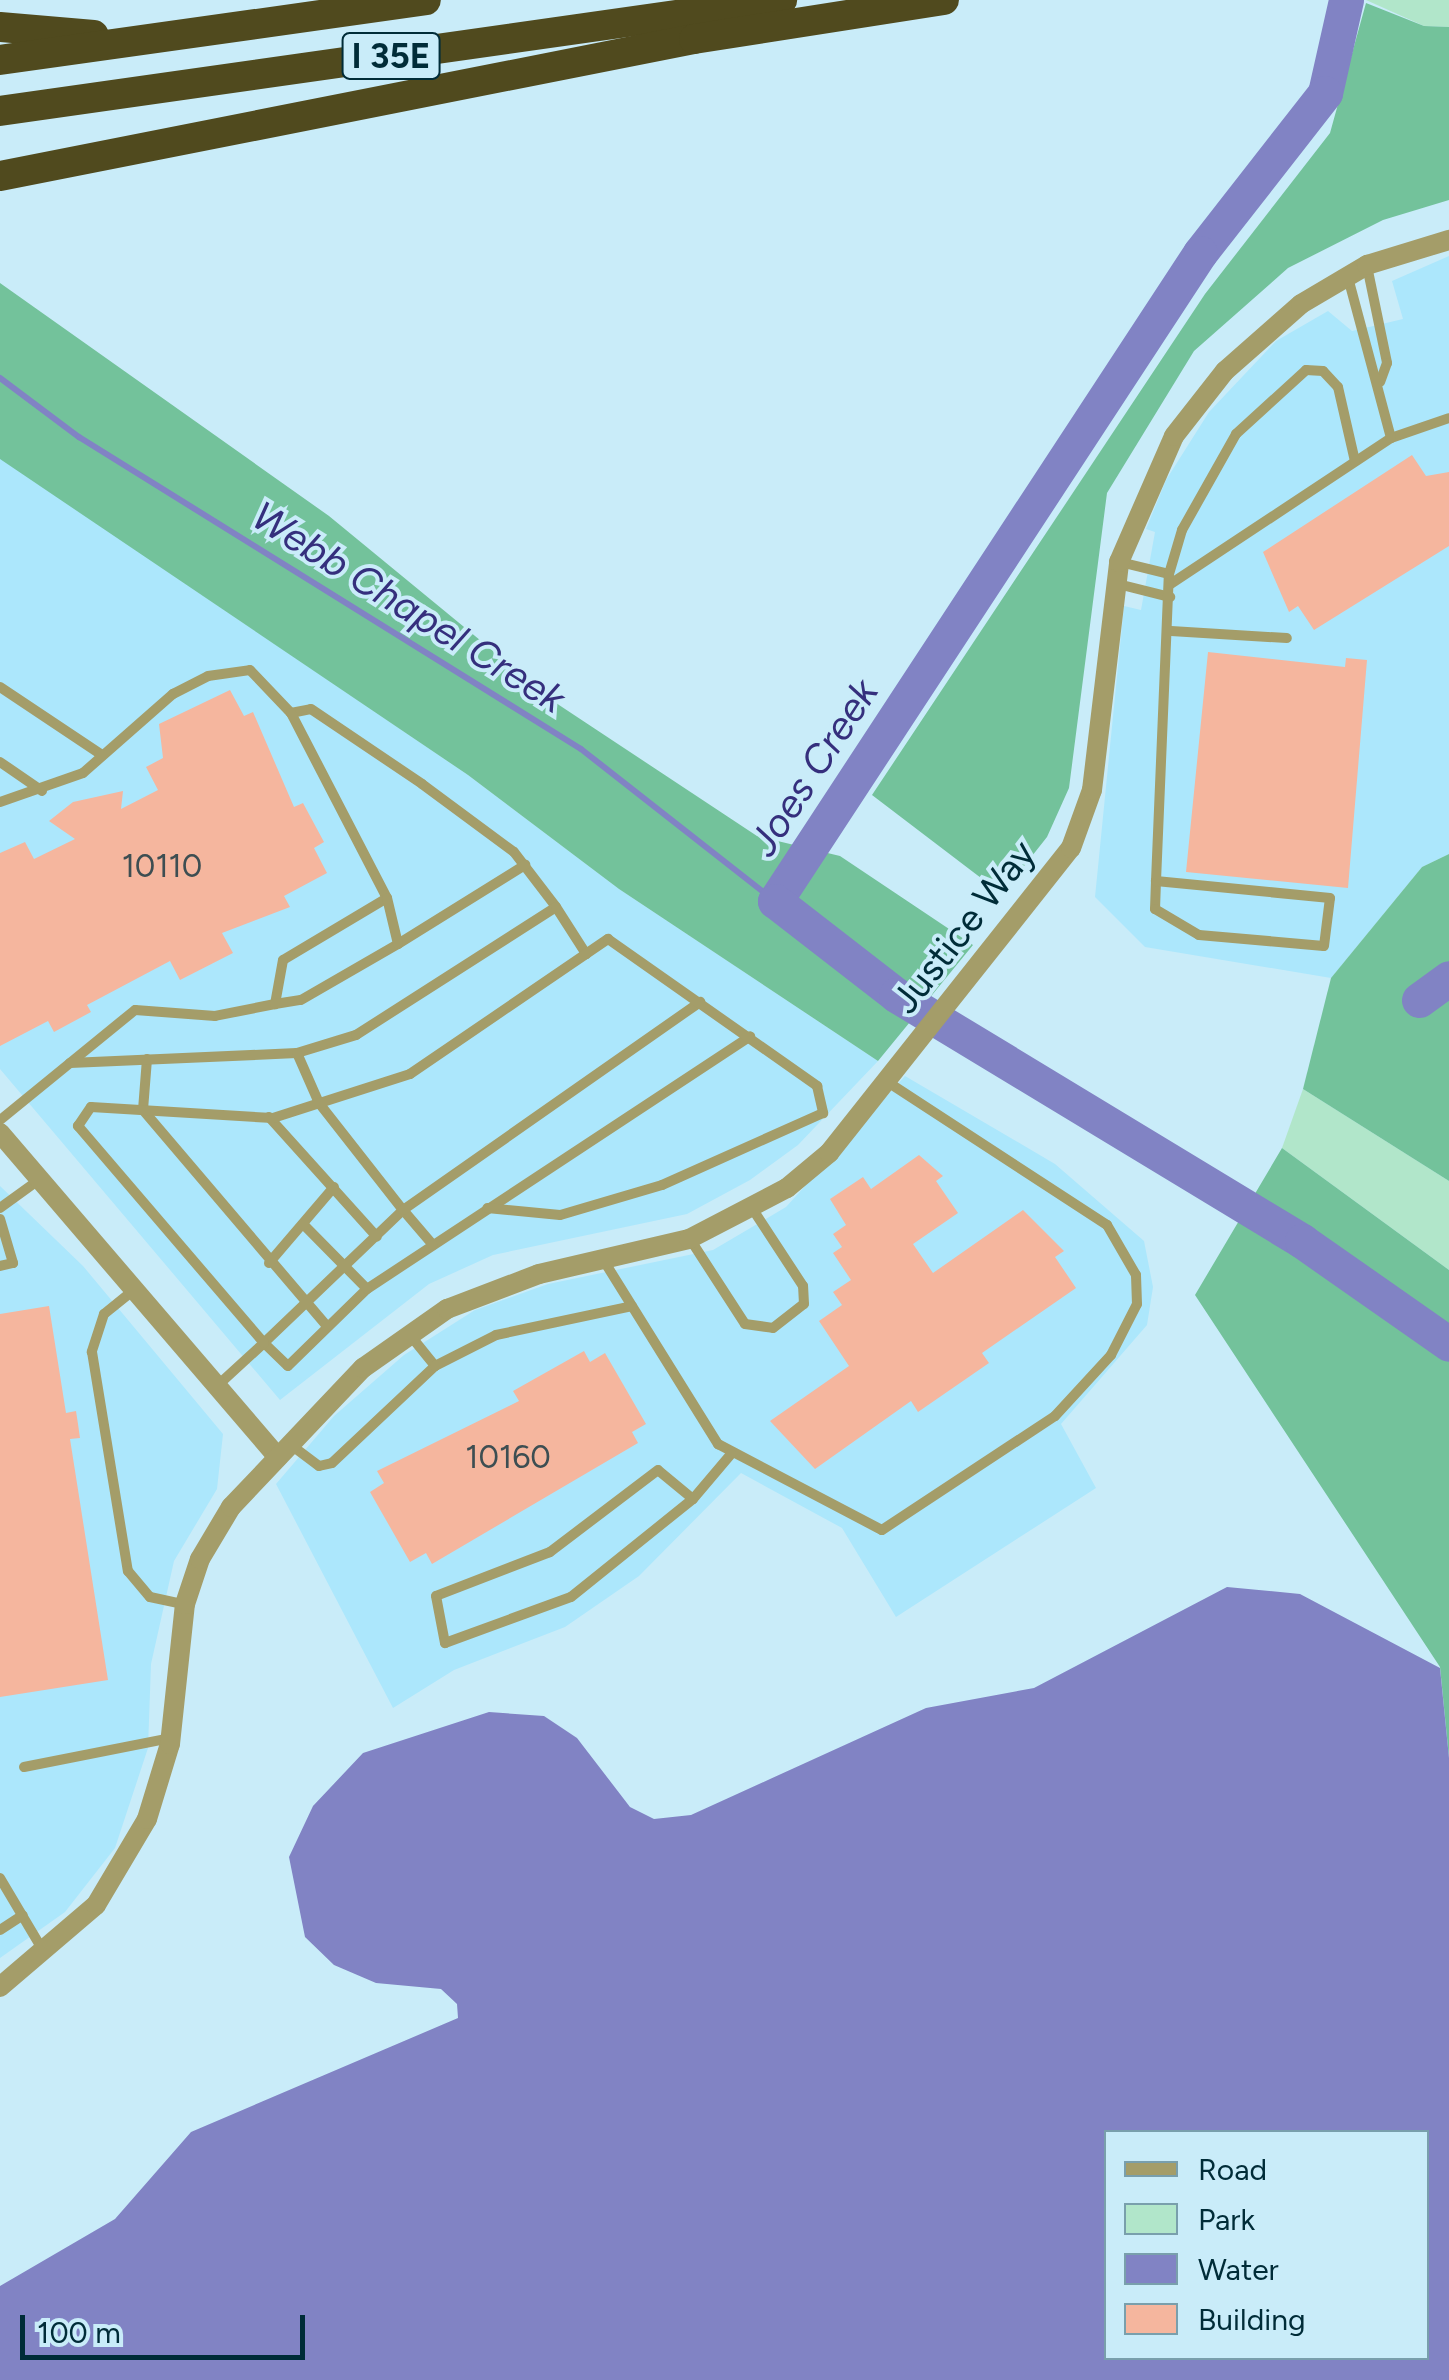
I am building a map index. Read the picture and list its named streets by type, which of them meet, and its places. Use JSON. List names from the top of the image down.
{
  "streets": {
    "highway": ["I 35E"],
    "street": ["Justice Way"]
  },
  "water": ["Webb Chapel Creek", "Joes Creek"],
  "house_numbers": ["10110", "10160"],
  "legend": [
    "Road",
    "Park",
    "Water",
    "Building"
  ],
  "scale_bar": "100 m"
}
